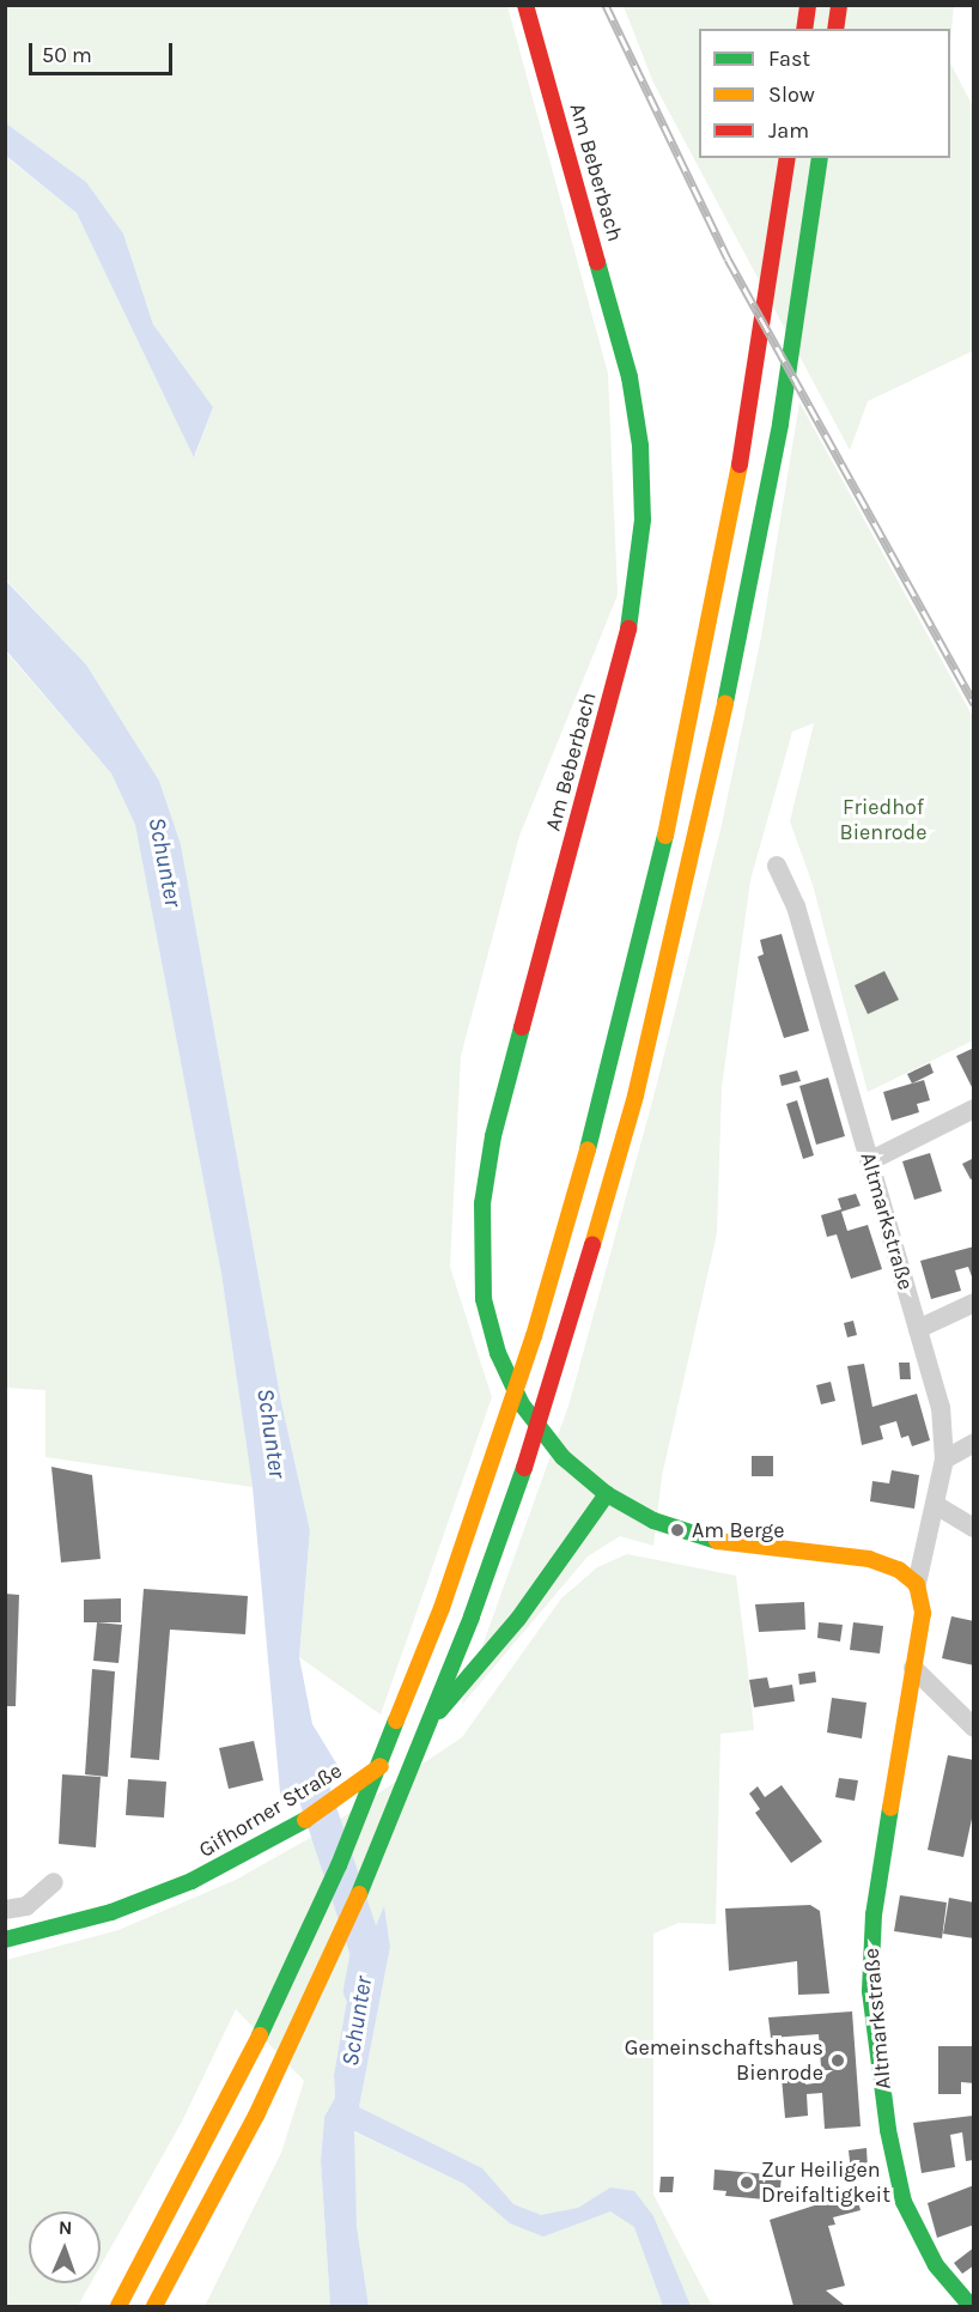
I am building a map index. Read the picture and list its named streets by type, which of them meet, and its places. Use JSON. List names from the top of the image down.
{
  "streets": {
    "main road": ["Am Beberbach", "Altmarkstraße", "Gifhorner Straße"]
  },
  "crossings": [
    ["Am Beberbach", "Gifhorner Straße"]
  ],
  "water": ["Schunter"],
  "parks": ["Friedhof Bienrode"],
  "places": ["Am Berge", "Gemeinschaftshaus Bienrode", "Zur Heiligen Dreifaltigkeit"],
  "legend": ["Fast", "Slow", "Jam"],
  "scale_bar": "50 m",
  "north": "top"
}
